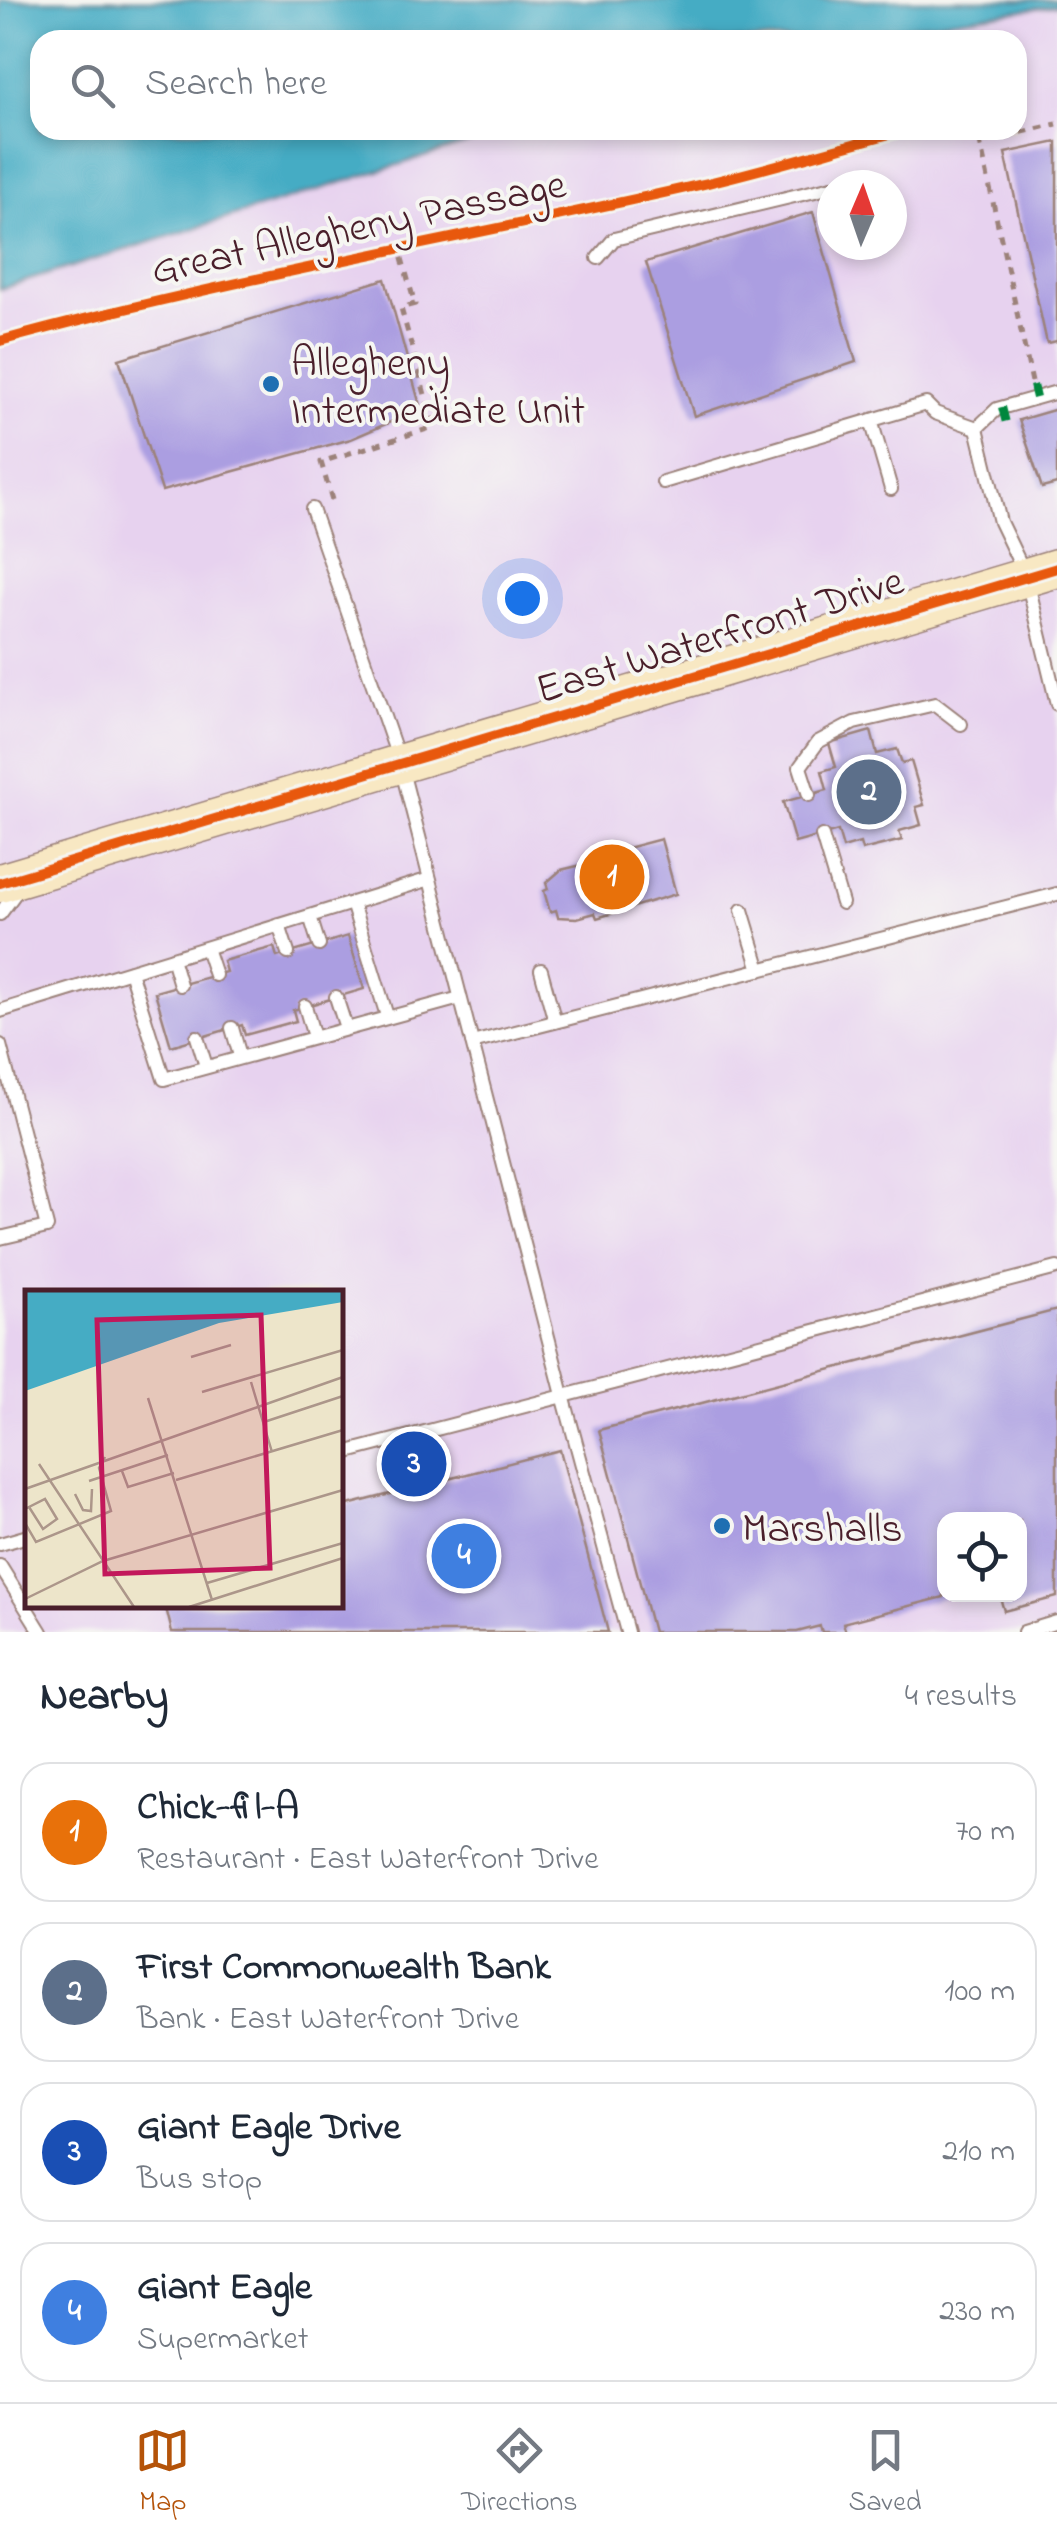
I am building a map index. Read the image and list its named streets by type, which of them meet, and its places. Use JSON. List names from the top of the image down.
{
  "streets": {
    "street": ["East Waterfront Drive"],
    "cycle path": ["Great Allegheny Passage"]
  },
  "places": ["Allegheny Intermediate Unit", "Marshalls"],
  "north": "top",
  "page": {
    "search": "Search here",
    "pins": [
      "2",
      "1",
      "3",
      "4"
    ],
    "heading": ["Nearby", "4 results"],
    "list": [
      {
        "mark": "1",
        "name": "Chick-fil-A",
        "note": "Restaurant · East Waterfront Drive",
        "value": "70 m"
      },
      {
        "mark": "2",
        "name": "First Commonwealth Bank",
        "note": "Bank · East Waterfront Drive",
        "value": "100 m"
      },
      {
        "mark": "3",
        "name": "Giant Eagle Drive",
        "note": "Bus stop",
        "value": "210 m"
      },
      {
        "mark": "4",
        "name": "Giant Eagle",
        "note": "Supermarket",
        "value": "230 m"
      }
    ],
    "nav": ["Map", "Directions", "Saved"]
  }
}
